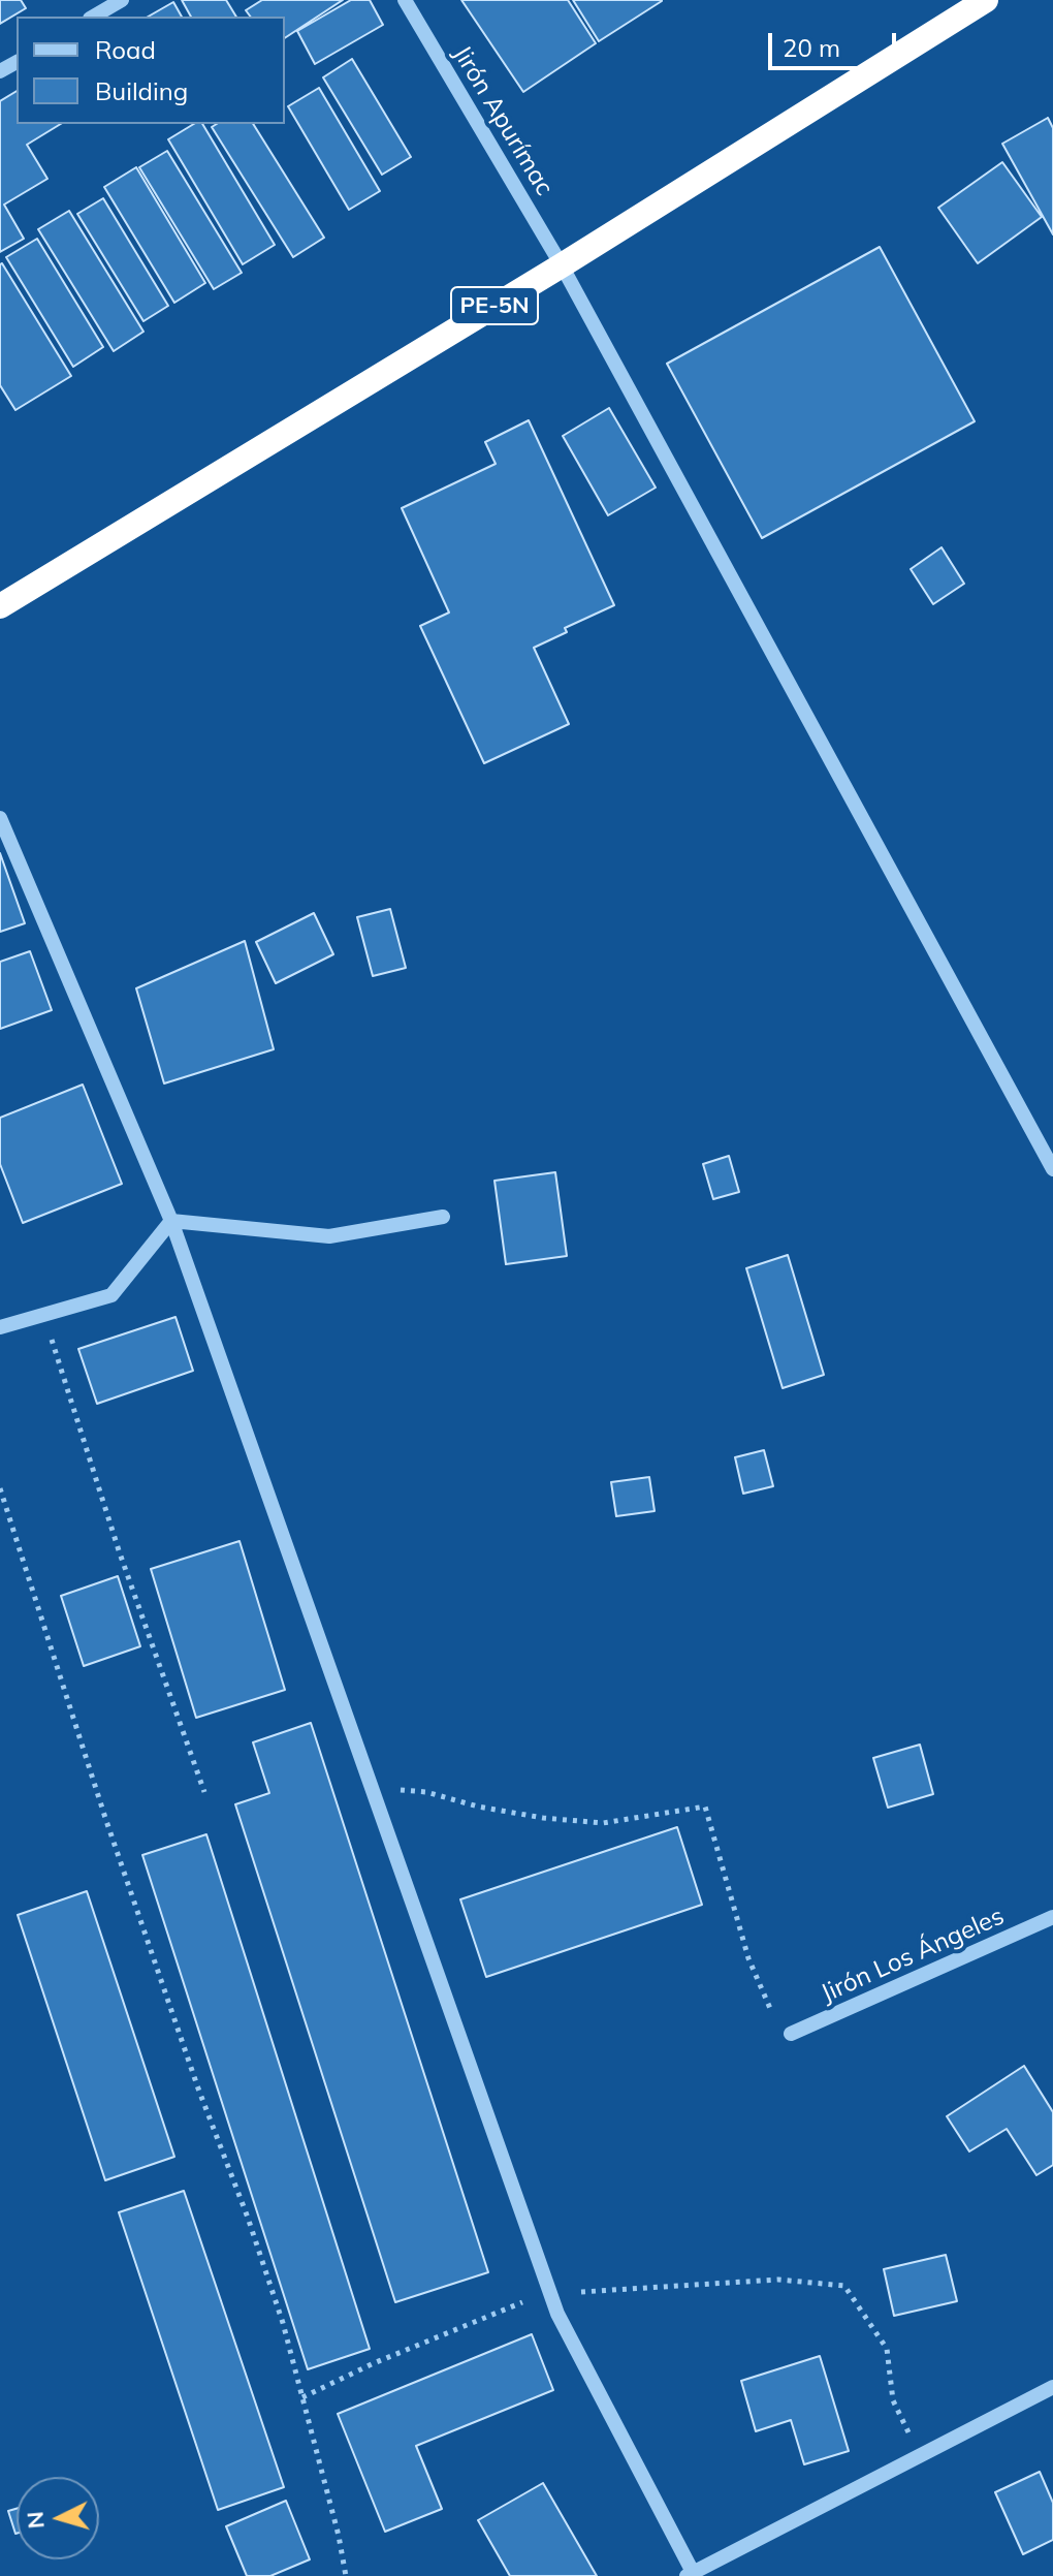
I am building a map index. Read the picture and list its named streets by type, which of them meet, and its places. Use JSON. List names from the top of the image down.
{
  "streets": {
    "highway": ["PE-5N"],
    "street": ["Jirón Apurímac", "Jirón Los Ángeles"]
  },
  "crossings": [
    ["Jirón Apurímac", "PE-5N"]
  ],
  "legend": ["Road", "Building"],
  "scale_bar": "20 m",
  "north": "left"
}
